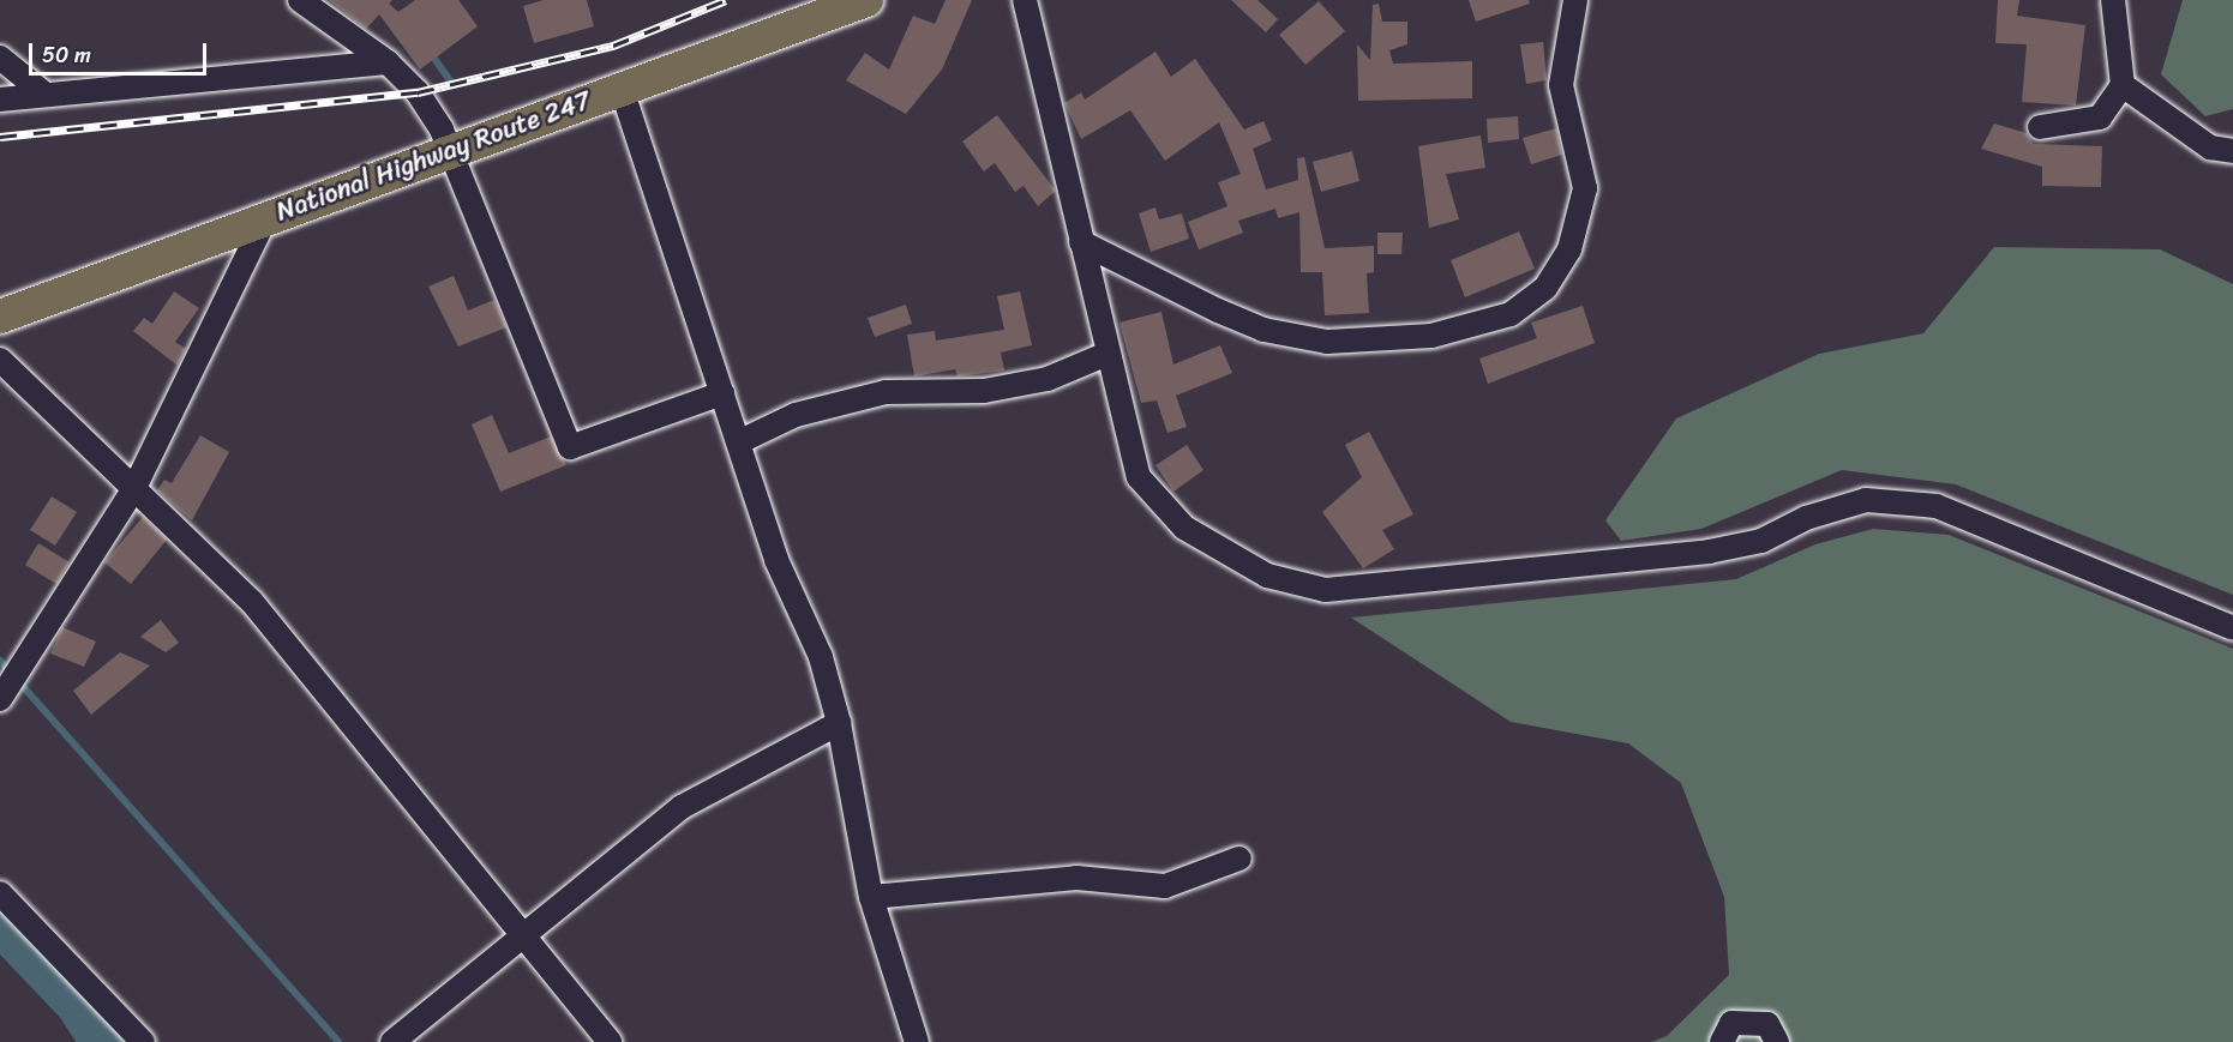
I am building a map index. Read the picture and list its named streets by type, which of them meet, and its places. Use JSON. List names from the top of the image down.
{
  "streets": {
    "highway": ["National Highway Route 247"]
  },
  "scale_bar": "50 m"
}
